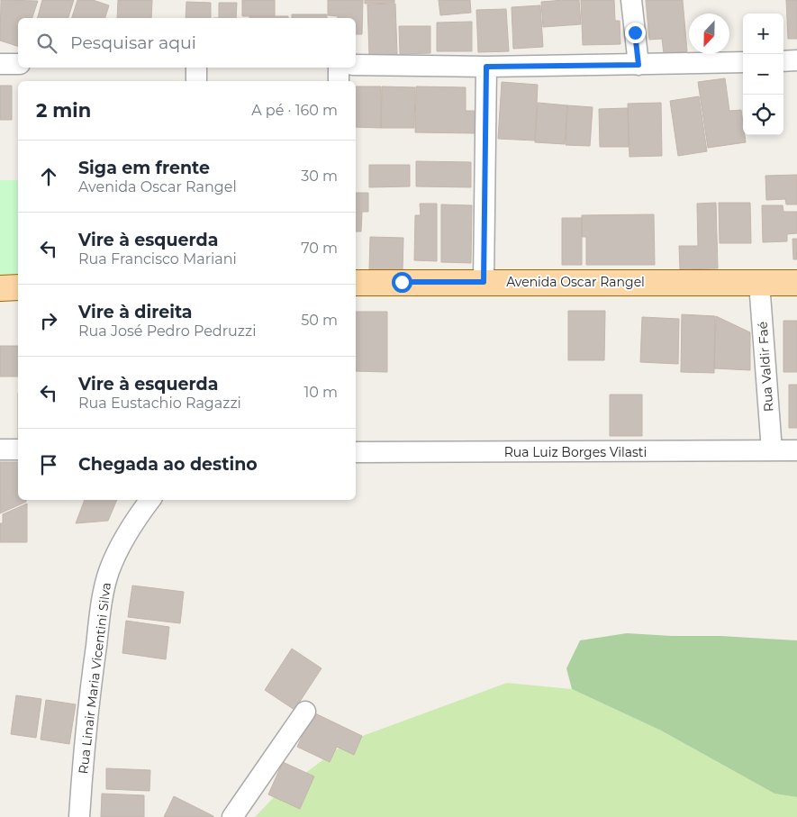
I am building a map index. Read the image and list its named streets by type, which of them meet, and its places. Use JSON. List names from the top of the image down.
{
  "streets": {
    "main road": ["Avenida Oscar Rangel"],
    "street": ["Rua Valdir Faé", "Rua Luiz Borges Vilasti", "Rua Linair Maria Vicentini Silva"]
  },
  "crossings": [
    ["Avenida Oscar Rangel", "Rua Valdir Faé"],
    ["Rua Valdir Faé", "Rua Luiz Borges Vilasti"]
  ],
  "north": "bottom",
  "page": {
    "map_buttons": ["+", "−"],
    "search": "Pesquisar aqui",
    "heading": ["2 min", "A pé · 160 m"],
    "list": [
      ["Siga em frente", "Avenida Oscar Rangel", "30 m"],
      ["Vire à esquerda", "Rua Francisco Mariani", "70 m"],
      ["Vire à direita", "Rua José Pedro Pedruzzi", "50 m"],
      ["Vire à esquerda", "Rua Eustachio Ragazzi", "10 m"],
      "Chegada ao destino"
    ]
  }
}
